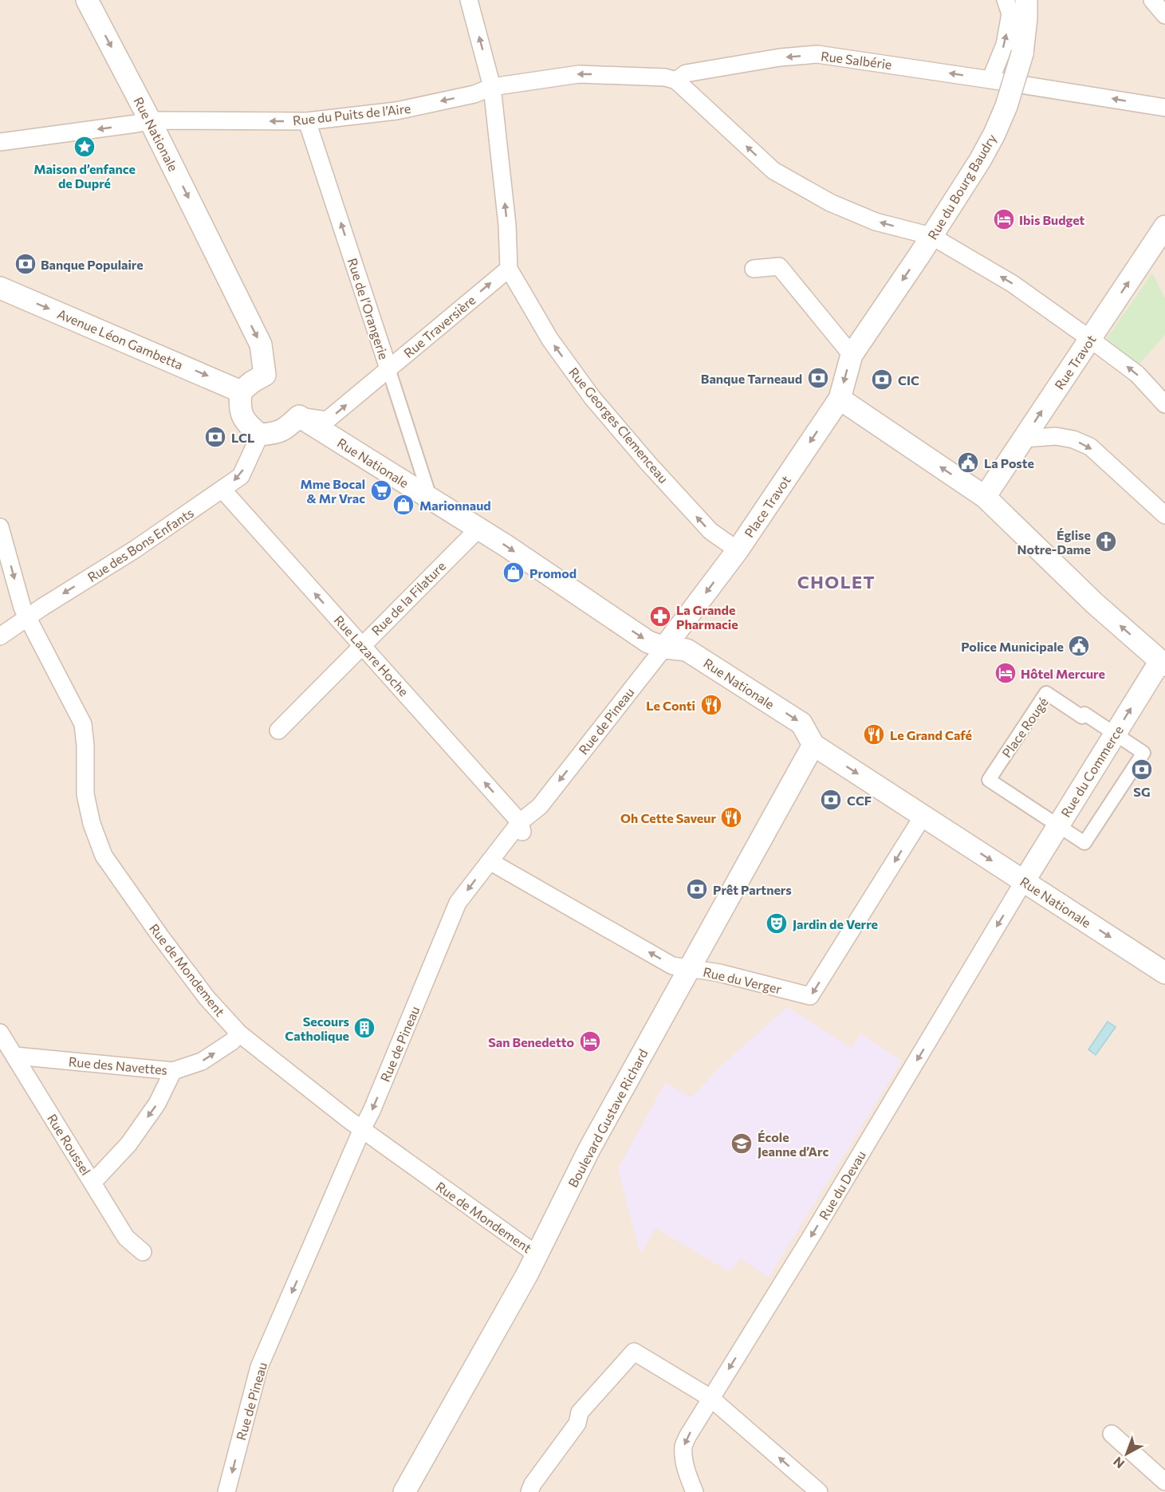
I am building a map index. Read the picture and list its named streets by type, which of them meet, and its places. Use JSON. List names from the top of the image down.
{
  "streets": {
    "street": [
      "Rue Salbérie",
      "Rue du Puits de l’Aire",
      "Rue Nationale",
      "Rue du Bourg Baudry",
      "Rue de l’Orangerie",
      "Rue Traversière",
      "Avenue Léon Gambetta",
      "Rue Travot",
      "Rue Georges Clemenceau",
      "Place Travot",
      "Rue des Bons Enfants",
      "Rue de la Filature",
      "Rue Lazare Hoche",
      "Rue de Pineau",
      "Place Rougé",
      "Rue du Commerce",
      "Rue de Mondement",
      "Rue du Verger",
      "Rue des Navettes",
      "Boulevard Gustave Richard",
      "Rue Roussel",
      "Rue du Devau"
    ]
  },
  "crossings": [
    ["Rue du Puits de l’Aire", "Rue Nationale"],
    ["Rue du Puits de l’Aire", "Rue de l’Orangerie"],
    ["Rue du Puits de l’Aire", "Rue Georges Clemenceau"],
    ["Rue Nationale", "Rue de l’Orangerie"],
    ["Rue Nationale", "Rue Traversière"],
    ["Rue Nationale", "Avenue Léon Gambetta"],
    ["Rue Nationale", "Place Travot"],
    ["Rue Nationale", "Rue de la Filature"],
    ["Rue Nationale", "Rue de Pineau"],
    ["Rue Nationale", "Rue du Commerce"],
    ["Rue Nationale", "Rue du Verger"],
    ["Rue Nationale", "Boulevard Gustave Richard"],
    ["Rue Nationale", "Rue du Devau"],
    ["Rue du Bourg Baudry", "Place Travot"],
    ["Rue de l’Orangerie", "Rue Traversière"],
    ["Rue Traversière", "Rue Georges Clemenceau"],
    ["Rue Georges Clemenceau", "Place Travot"],
    ["Place Travot", "Rue de Pineau"],
    ["Rue des Bons Enfants", "Rue Lazare Hoche"],
    ["Rue des Bons Enfants", "Rue de Mondement"],
    ["Rue de la Filature", "Rue Lazare Hoche"],
    ["Rue Lazare Hoche", "Rue de Pineau"],
    ["Rue de Pineau", "Rue de Mondement"],
    ["Rue de Pineau", "Rue du Verger"],
    ["Place Rougé", "Rue du Commerce"],
    ["Rue du Commerce", "Rue du Devau"],
    ["Rue de Mondement", "Rue des Navettes"],
    ["Rue de Mondement", "Boulevard Gustave Richard"],
    ["Rue du Verger", "Boulevard Gustave Richard"],
    ["Rue des Navettes", "Rue Roussel"]
  ],
  "one_way": [
    "Rue Salbérie",
    "Rue du Puits de l’Aire",
    "Rue Nationale",
    "Rue du Bourg Baudry",
    "Rue de l’Orangerie",
    "Rue Traversière",
    "Avenue Léon Gambetta",
    "Rue Travot",
    "Rue Georges Clemenceau",
    "Place Travot",
    "Rue des Bons Enfants",
    "Rue Lazare Hoche",
    "Rue de Pineau",
    "Rue du Devau"
  ],
  "districts": ["CHOLET"],
  "places": {
    "place": ["Maison d’enfance de Dupré"],
    "hotel": ["Ibis Budget", "Hôtel Mercure", "San Benedetto"],
    "bank": [
      "Banque Populaire",
      "Banque Tarneaud",
      "CIC",
      "LCL",
      "SG",
      "CCF",
      "Prêt Partners"
    ],
    "public building": ["La Poste", "Police Municipale"],
    "supermarket": ["Mme Bocal & Mr Vrac"],
    "shop": ["Marionnaud", "Promod"],
    "church": ["Église Notre-Dame"],
    "pharmacy": ["La Grande Pharmacie"],
    "restaurant": ["Le Conti", "Le Grand Café", "Oh Cette Saveur"],
    "theatre": ["Jardin de Verre"],
    "building": ["Secours Catholique"],
    "school or university": ["École Jeanne d’Arc"]
  },
  "north": "bottom left"
}
